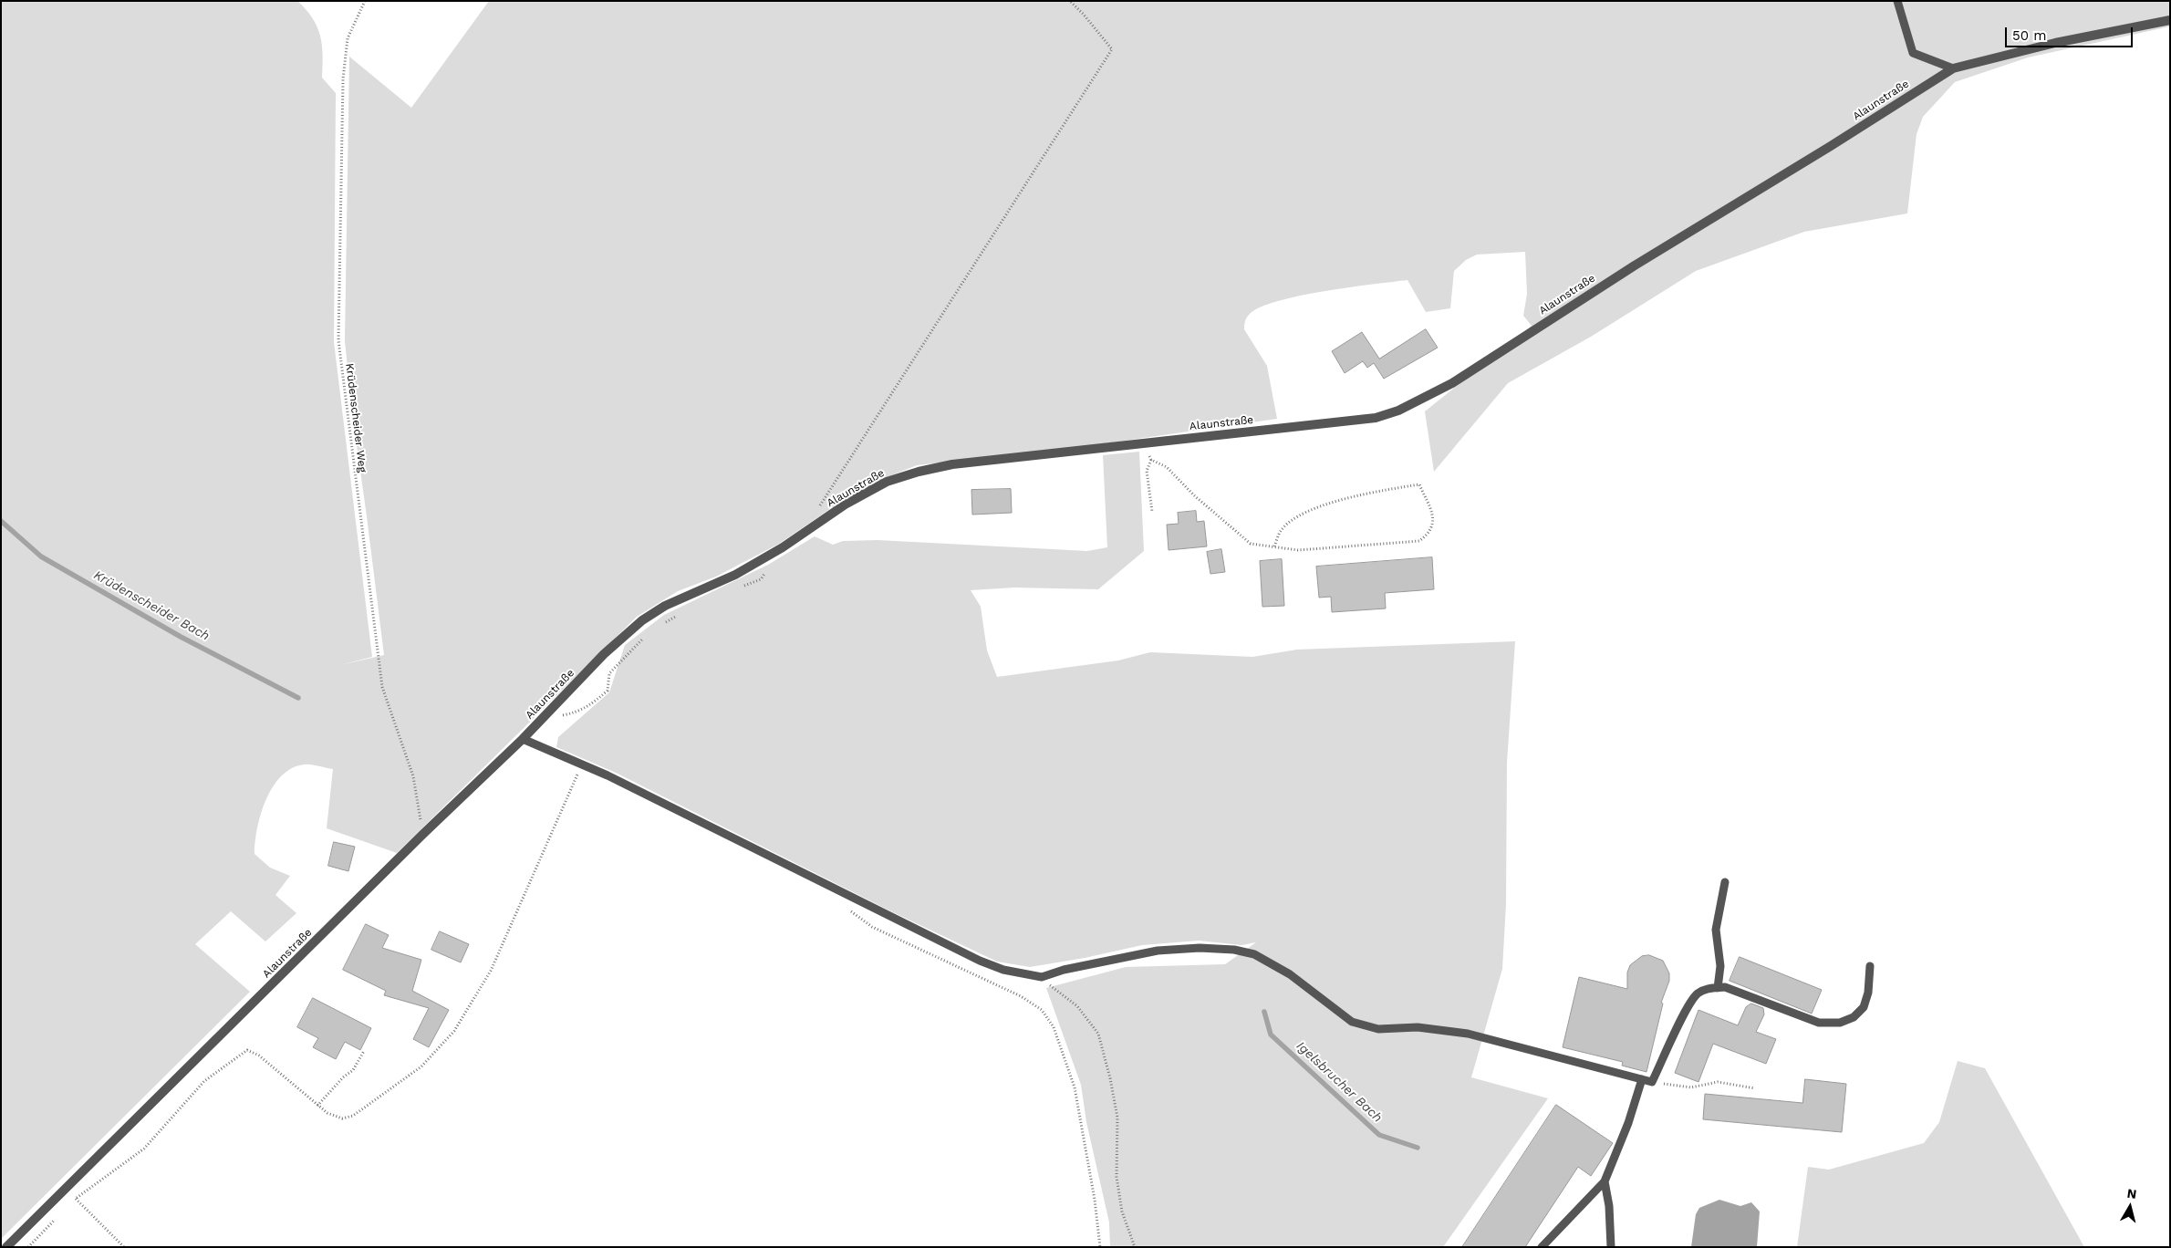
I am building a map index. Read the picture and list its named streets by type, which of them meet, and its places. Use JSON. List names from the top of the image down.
{
  "streets": {
    "street": ["Alaunstraße"],
    "path": ["Krüdenscheider Weg"]
  },
  "crossings": [
    ["Alaunstraße", "Krüdenscheider Weg"]
  ],
  "water": ["Krüdenscheider Bach", "Igelsbrucher Bach"],
  "scale_bar": "50 m",
  "north": "top"
}
